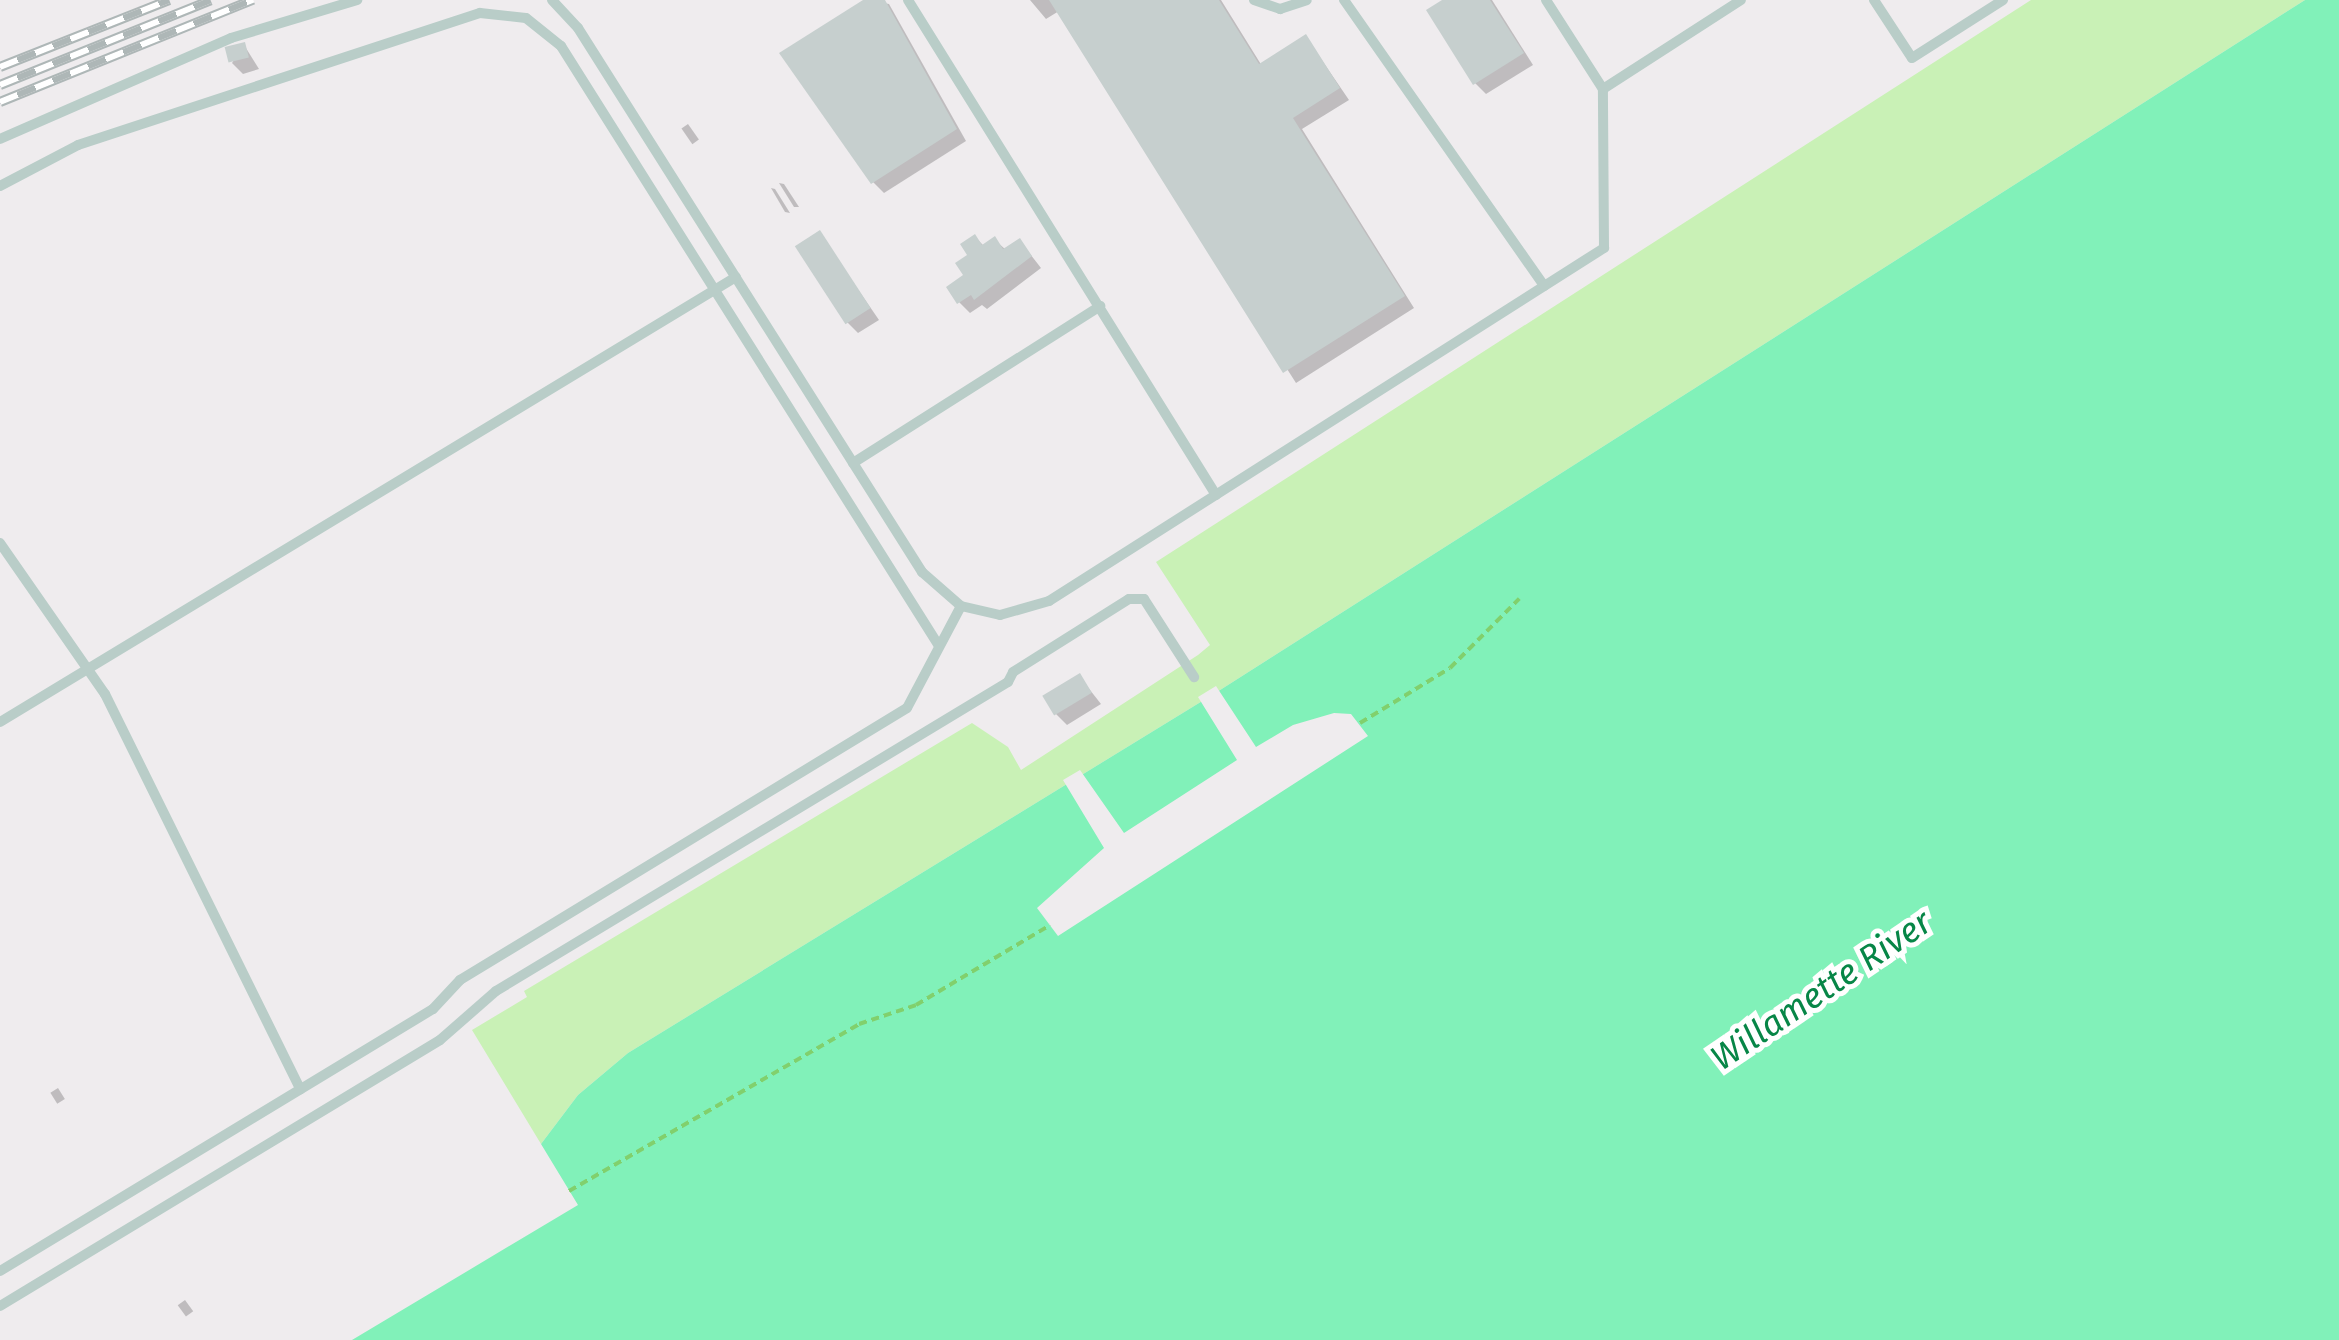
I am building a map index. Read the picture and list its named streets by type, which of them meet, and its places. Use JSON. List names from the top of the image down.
{
  "water": ["Willamette River"]
}
